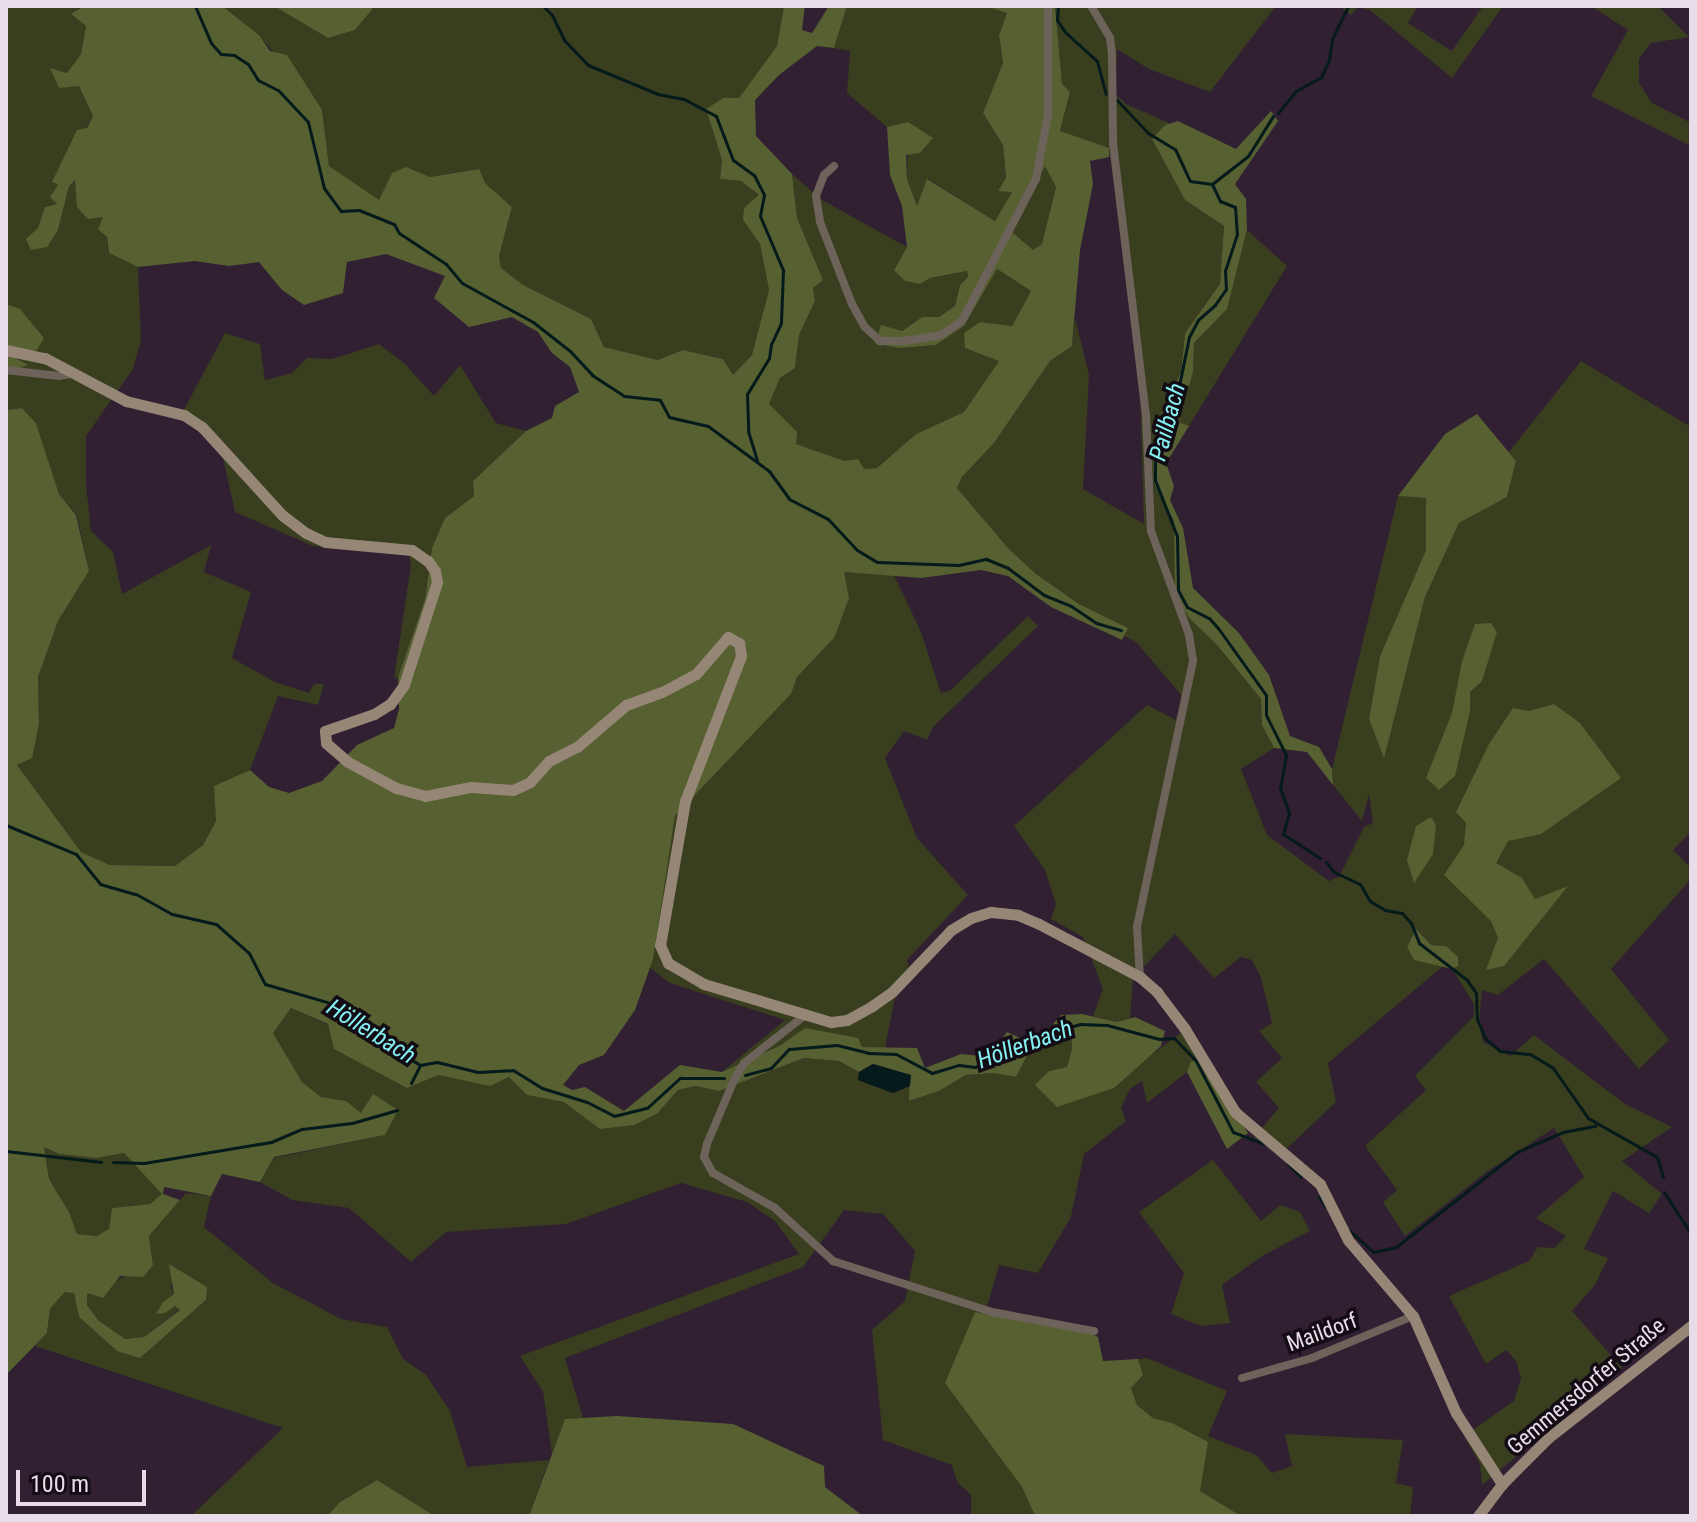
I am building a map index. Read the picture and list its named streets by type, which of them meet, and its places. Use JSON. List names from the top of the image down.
{
  "streets": {
    "street": ["Maildorf", "Gemmersdorfer Straße"]
  },
  "water": ["Pailbach", "Höllerbach"],
  "scale_bar": "100 m"
}
